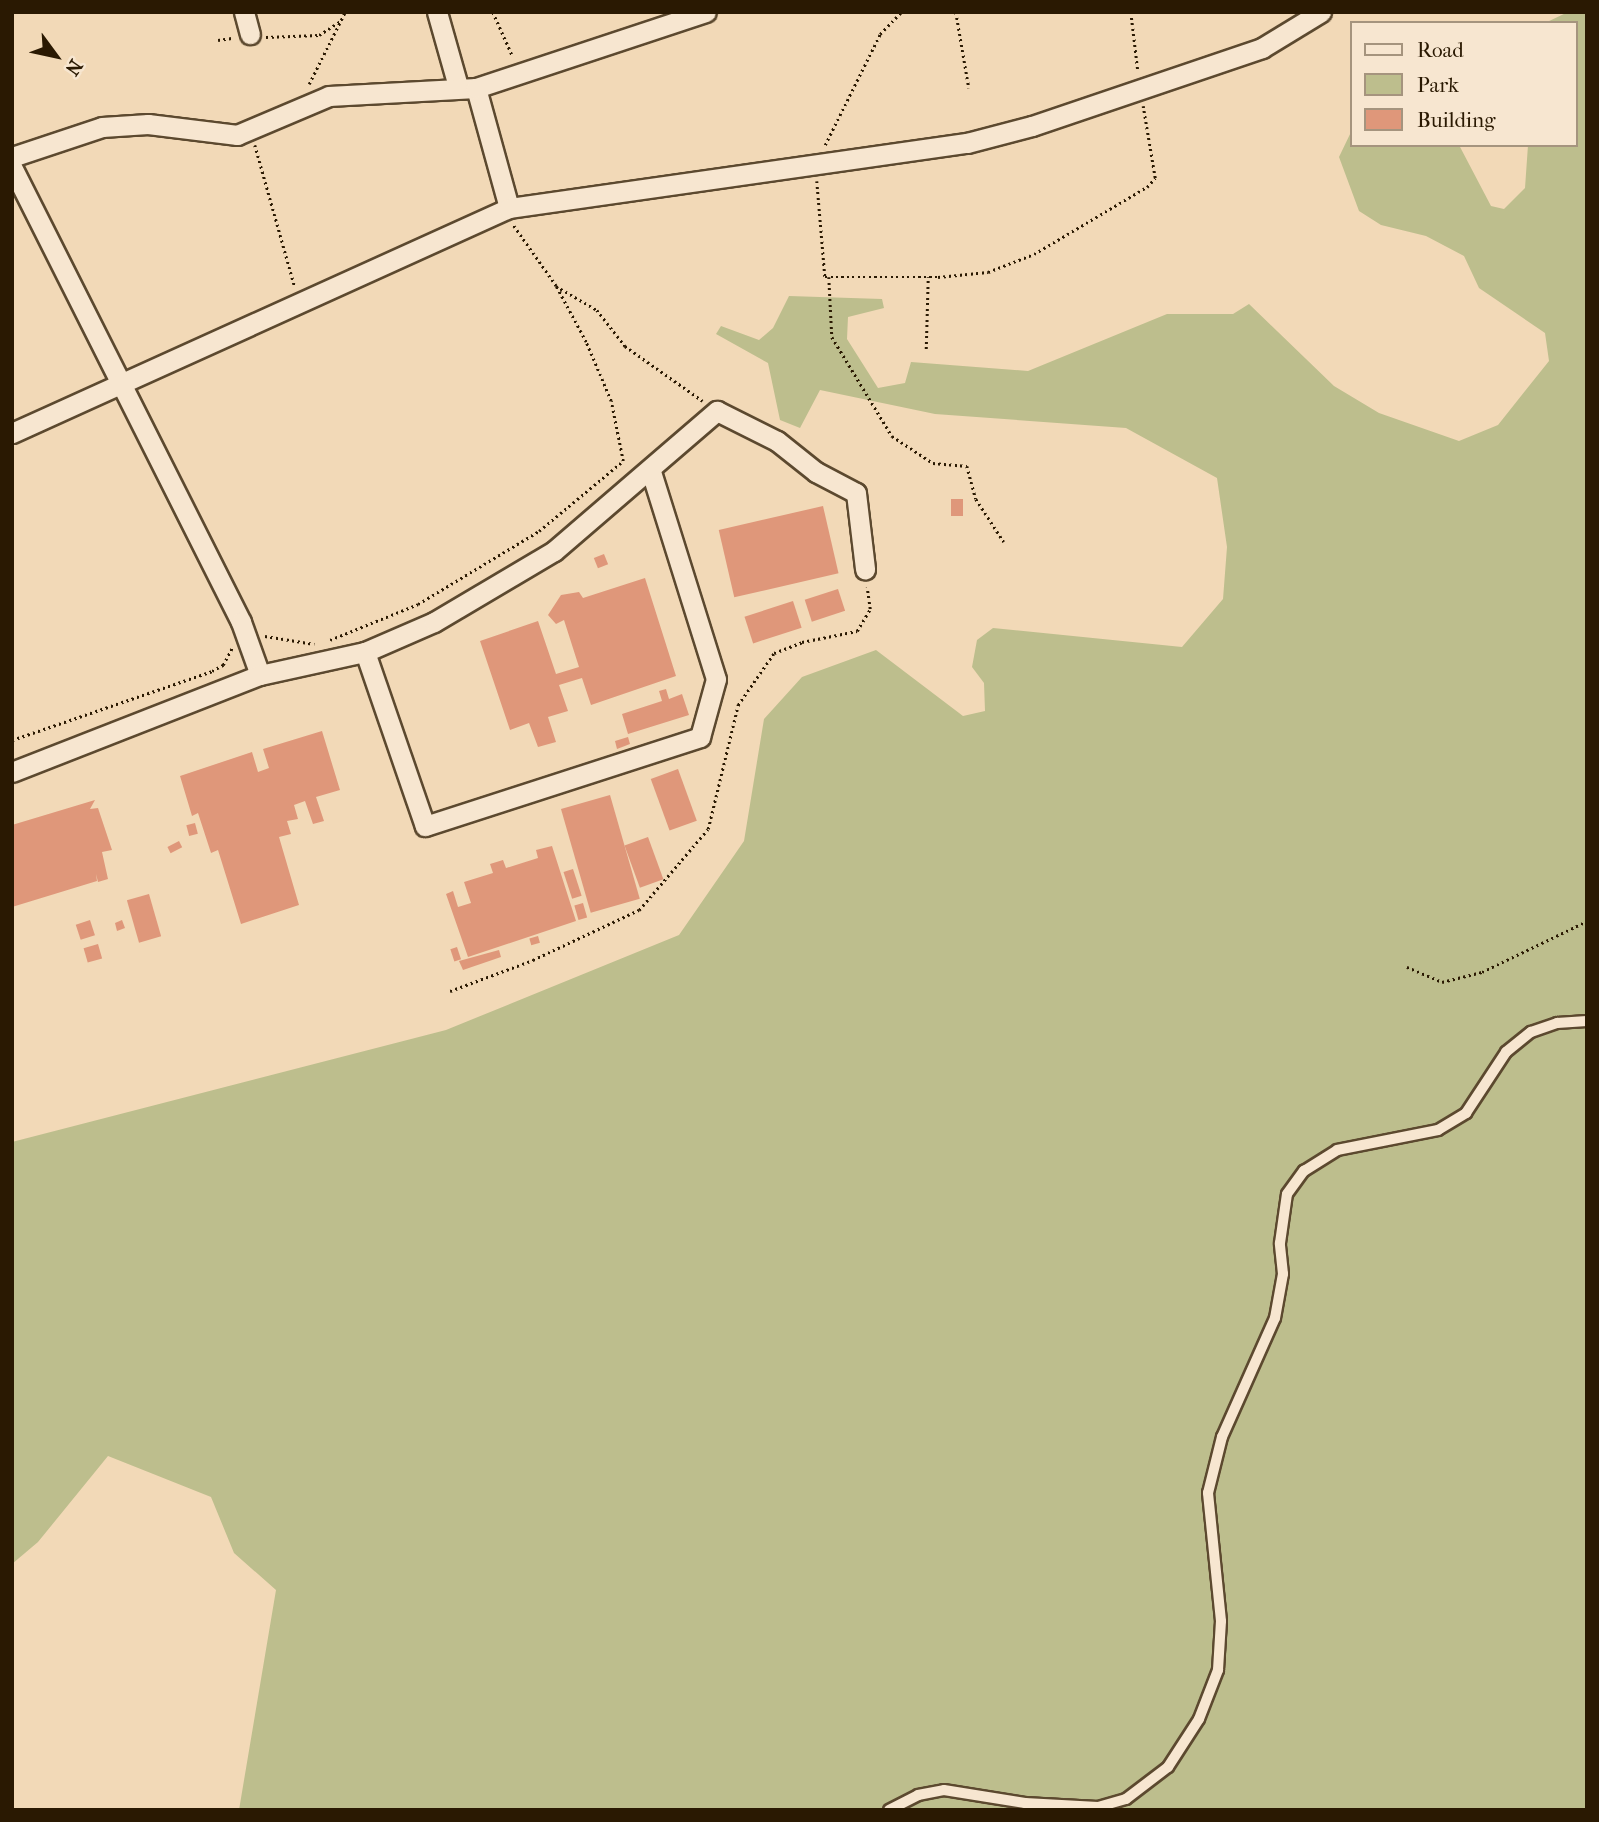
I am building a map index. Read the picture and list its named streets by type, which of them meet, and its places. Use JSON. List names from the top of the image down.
{
  "legend": ["Road", "Park", "Building"],
  "north": "bottom right"
}
